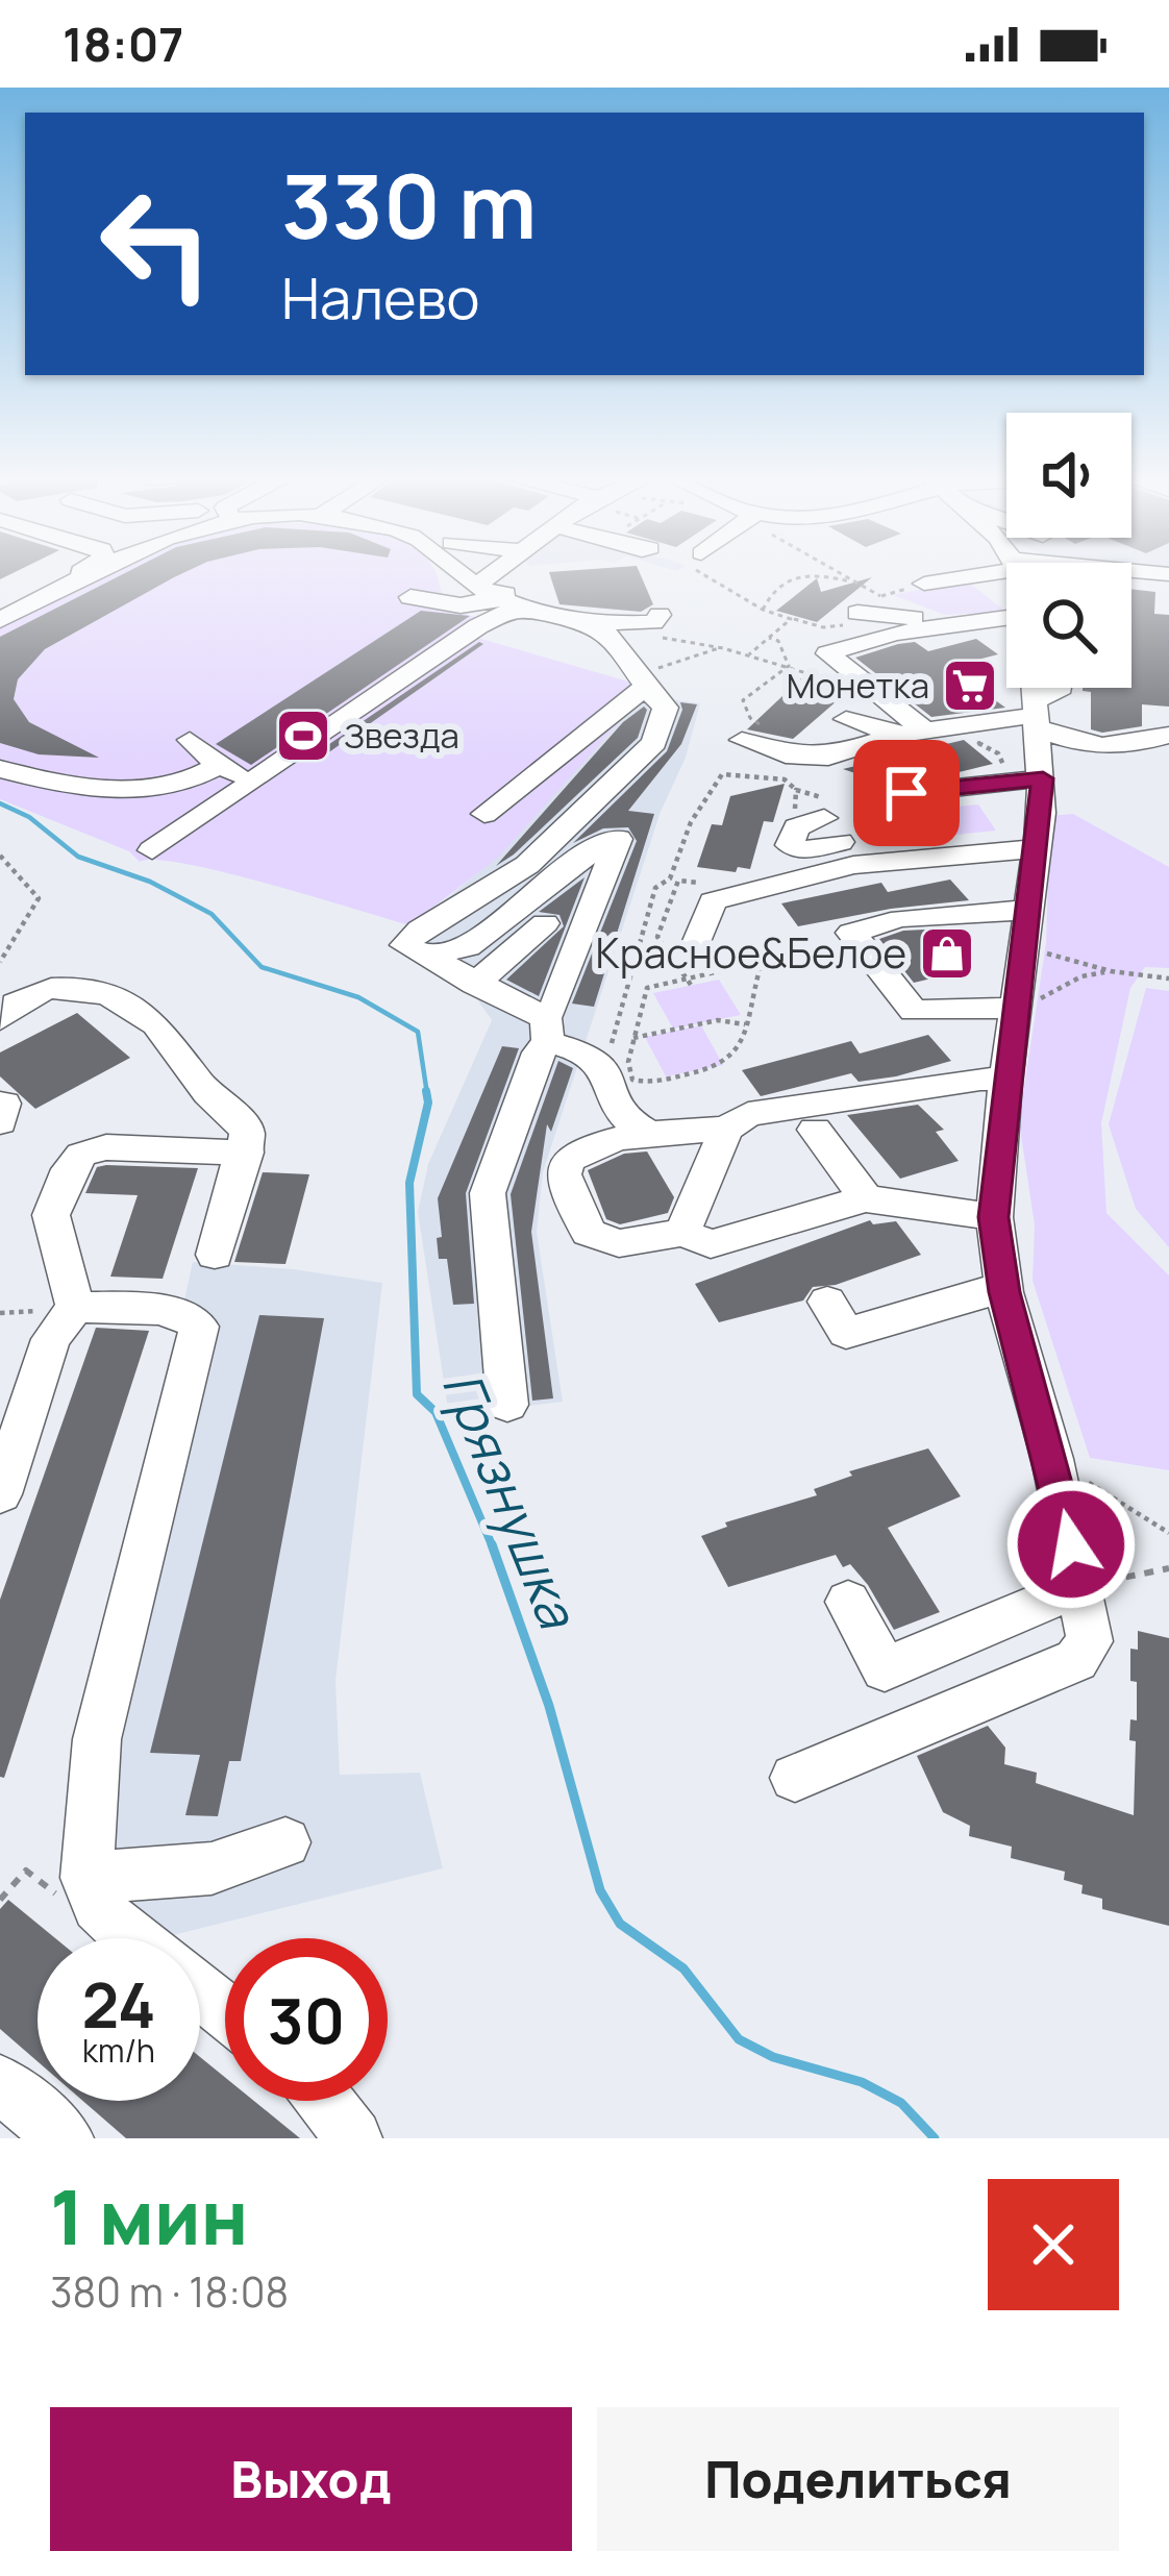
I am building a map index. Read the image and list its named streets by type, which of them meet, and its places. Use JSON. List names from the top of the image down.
{
  "water": ["Грязнушка"],
  "places": {
    "supermarket": ["Монетка"],
    "sports": ["Звезда"],
    "shop": ["Красное&Белое"]
  },
  "page": {
    "status": "18:07",
    "turn": ["330 m", "Налево"],
    "speed": "24 km/h",
    "limit": "30",
    "heading": ["1 мин", "380 m · 18:08"],
    "buttons": ["Выход", "Поделиться"]
  }
}
